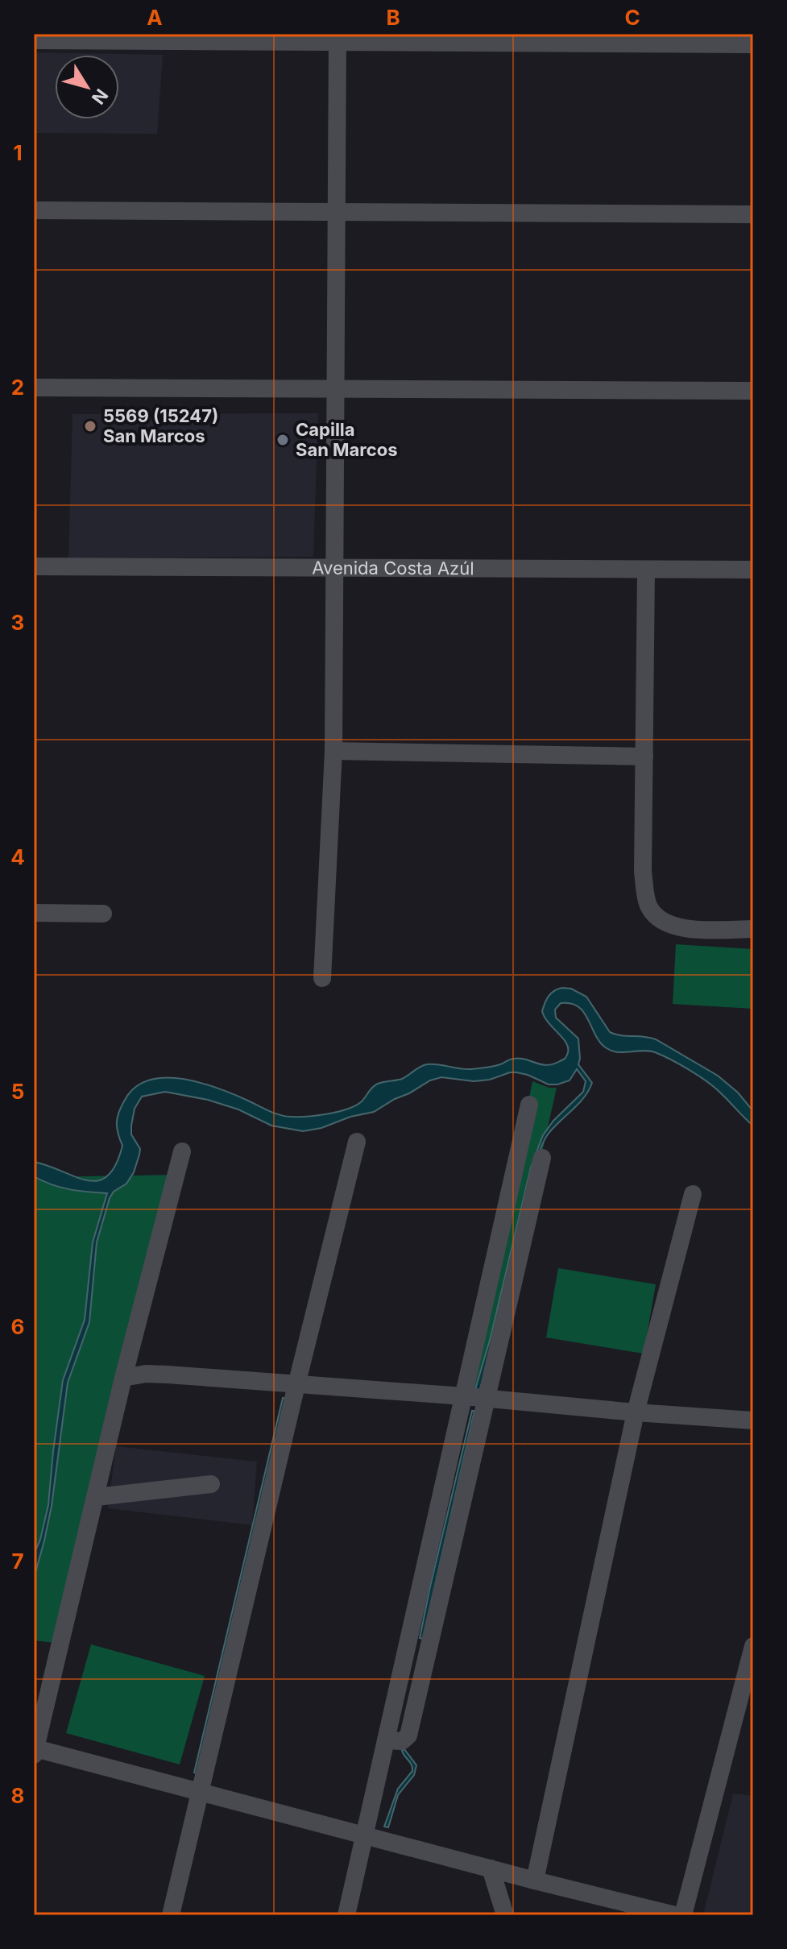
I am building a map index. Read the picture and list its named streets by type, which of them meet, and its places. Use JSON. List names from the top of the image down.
{
  "streets": {
    "street": ["Avenida Costa Azúl"]
  },
  "places": ["5569 (15247) San Marcos", "Capilla San Marcos"],
  "north": "bottom right",
  "grid": {
    "columns": ["A", "B", "C"],
    "rows": [
      "1",
      "2",
      "3",
      "4",
      "5",
      "6",
      "7",
      "8"
    ]
  }
}
